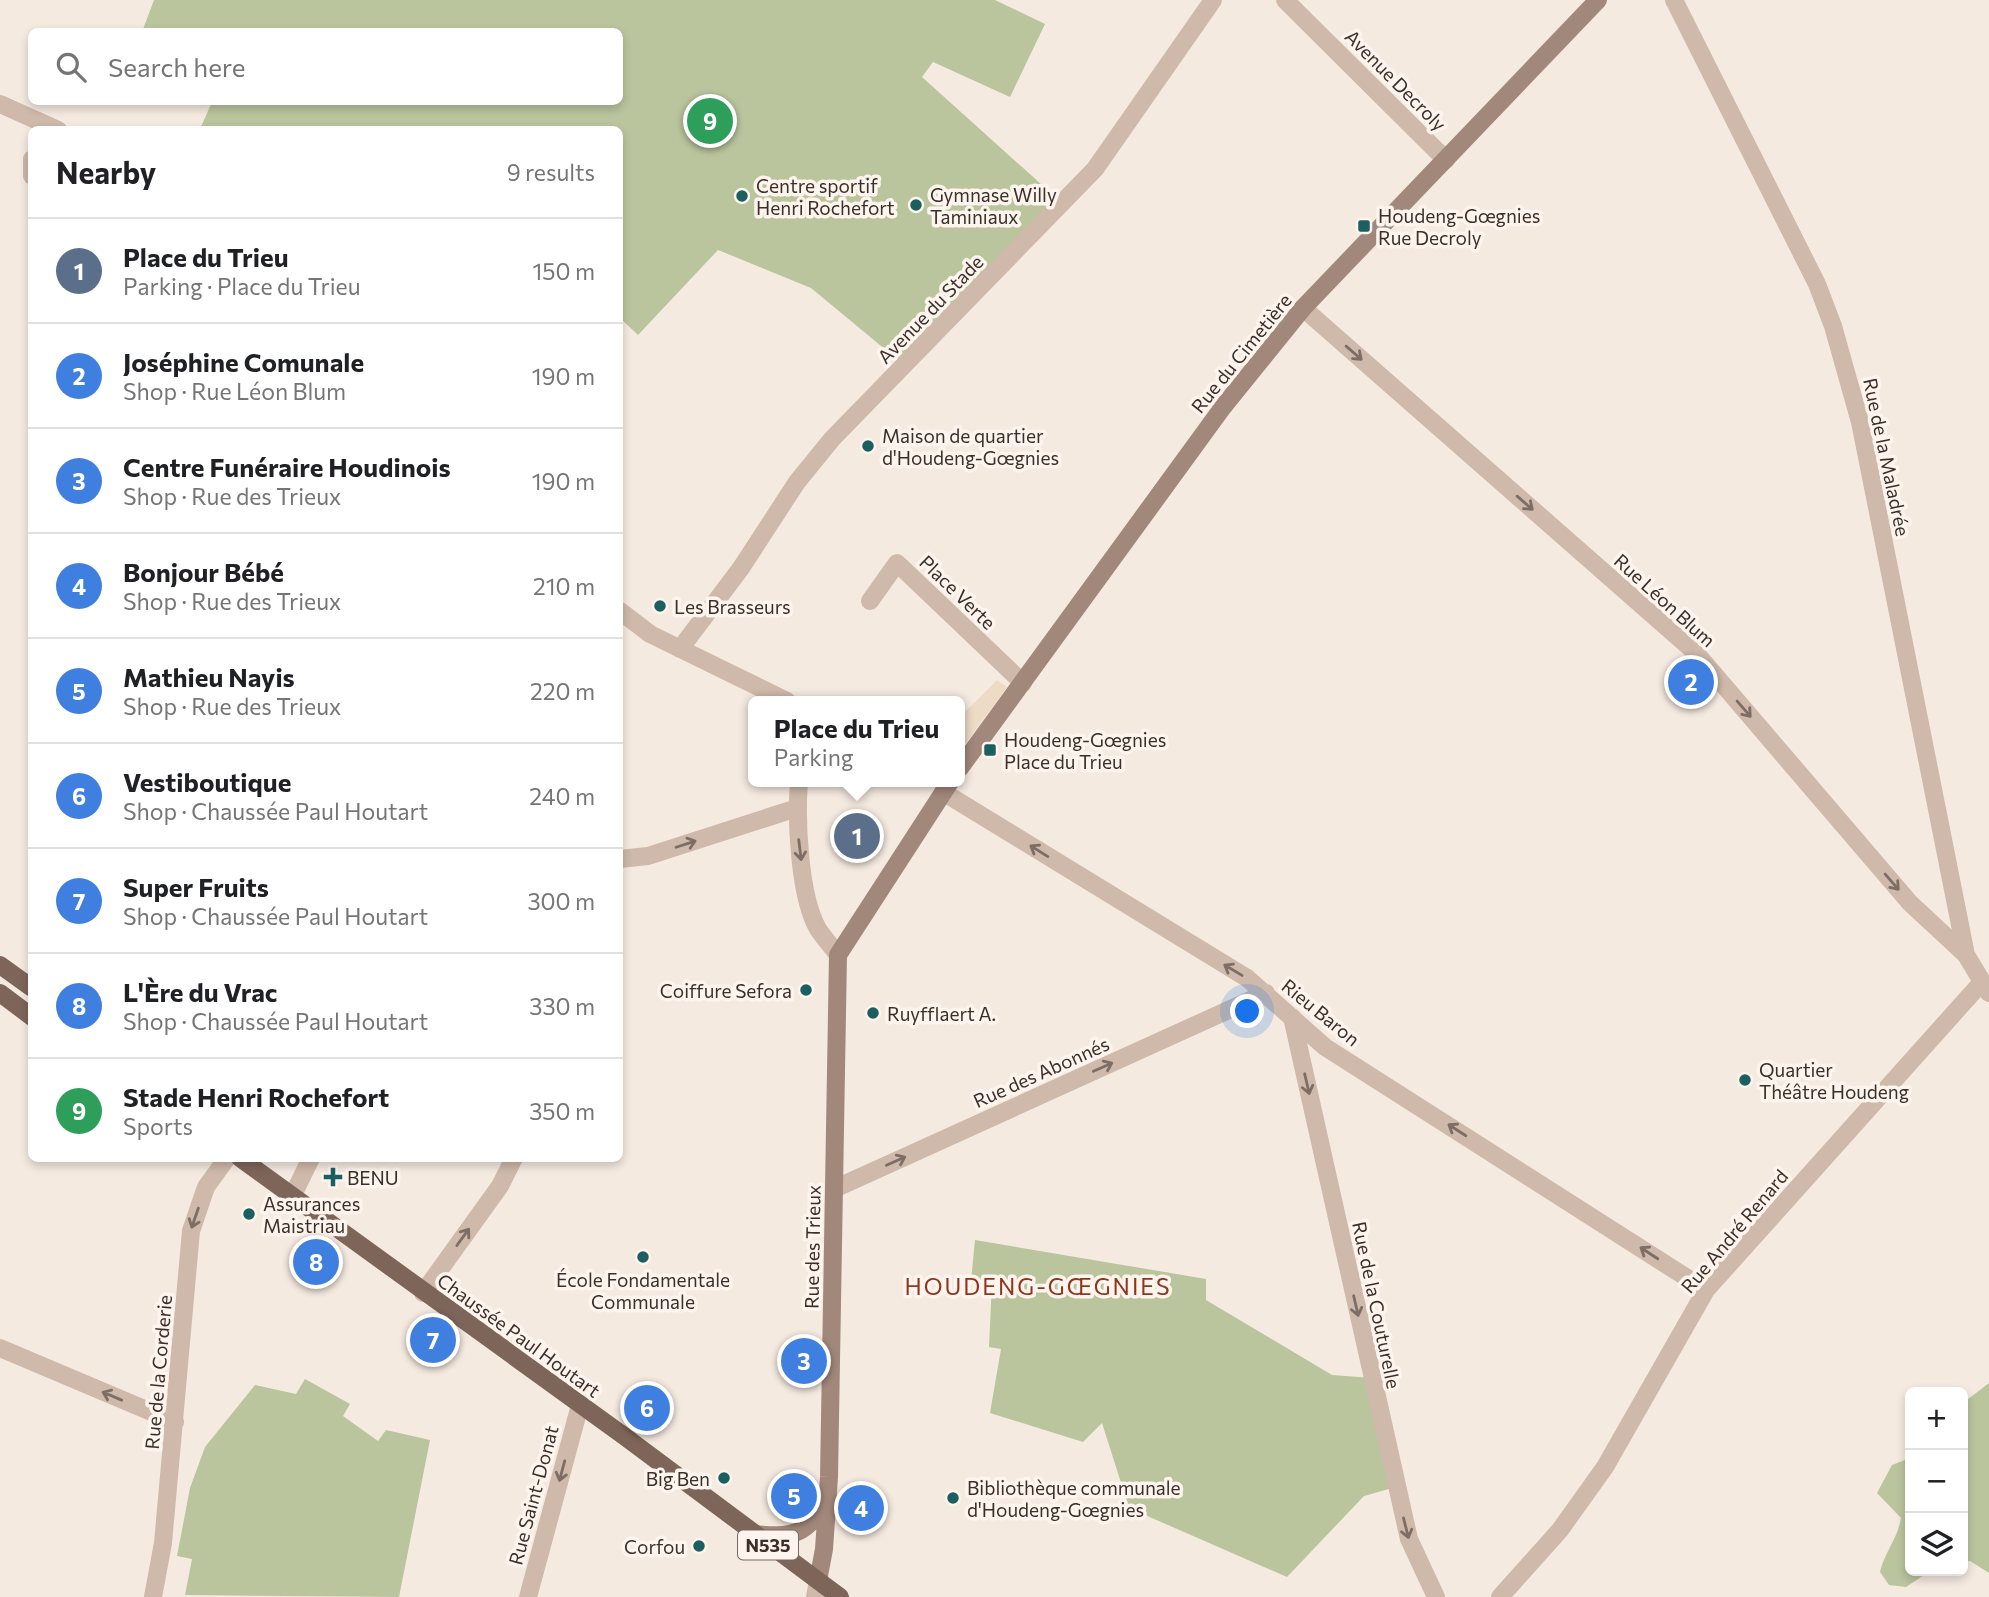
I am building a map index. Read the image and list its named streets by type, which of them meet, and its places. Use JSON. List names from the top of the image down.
{
  "streets": {
    "main road": ["Chaussée Paul Houtart", "N535"],
    "street": [
      "Avenue Decroly",
      "Avenue du Stade",
      "Rue du Cimetière",
      "Rue de la Maladrée",
      "Place Verte",
      "Rue Léon Blum",
      "Rieu Baron",
      "Rue des Abonnés",
      "Rue André Renard",
      "Rue des Trieux",
      "Rue de la Couturelle",
      "Rue de la Corderie",
      "Rue Saint-Donat"
    ]
  },
  "crossings": [
    ["Avenue Decroly", "Rue du Cimetière"],
    ["Rue du Cimetière", "Place Verte"],
    ["Rue du Cimetière", "Rue Léon Blum"],
    ["Rue de la Maladrée", "Rue Léon Blum"],
    ["Rieu Baron", "Rue des Abonnés"],
    ["Rieu Baron", "Rue André Renard"],
    ["Rieu Baron", "Rue de la Couturelle"],
    ["Rue des Abonnés", "Rue des Trieux"],
    ["Rue des Trieux", "Chaussée Paul Houtart"],
    ["Chaussée Paul Houtart", "Rue Saint-Donat"]
  ],
  "one_way": [
    "Rue Léon Blum",
    "Rieu Baron",
    "Rue des Abonnés",
    "Rue de la Couturelle",
    "Rue de la Corderie",
    "Rue Saint-Donat"
  ],
  "districts": ["HOUDENG-GŒGNIES"],
  "places": {
    "other": [
      "Centre sportif Henri Rochefort",
      "Gymnase Willy Taminiaux",
      "Maison de quartier d'Houdeng-Gœgnies",
      "Les Brasseurs",
      "Coiffure Sefora",
      "Ruyfflaert A.",
      "Quartier Théâtre Houdeng",
      "Assurances Maistriau",
      "École Fondamentale Communale",
      "Big Ben",
      "Bibliothèque communale d'Houdeng-Gœgnies",
      "Corfou"
    ],
    "transit": ["Houdeng-Gœgnies Rue Decroly", "Houdeng-Gœgnies Place du Trieu"],
    "health": ["BENU"]
  },
  "page": {
    "search": "Search here",
    "pins": [
      "9",
      "2",
      "1",
      "8",
      "7",
      "3",
      "6",
      "5",
      "4"
    ],
    "heading": ["Nearby", "9 results"],
    "list": [
      {
        "mark": "1",
        "name": "Place du Trieu",
        "note": "Parking · Place du Trieu",
        "value": "150 m"
      },
      {
        "mark": "2",
        "name": "Joséphine Comunale",
        "note": "Shop · Rue Léon Blum",
        "value": "190 m"
      },
      {
        "mark": "3",
        "name": "Centre Funéraire Houdinois",
        "note": "Shop · Rue des Trieux",
        "value": "190 m"
      },
      {
        "mark": "4",
        "name": "Bonjour Bébé",
        "note": "Shop · Rue des Trieux",
        "value": "210 m"
      },
      {
        "mark": "5",
        "name": "Mathieu Nayis",
        "note": "Shop · Rue des Trieux",
        "value": "220 m"
      },
      {
        "mark": "6",
        "name": "Vestiboutique",
        "note": "Shop · Chaussée Paul Houtart",
        "value": "240 m"
      },
      {
        "mark": "7",
        "name": "Super Fruits",
        "note": "Shop · Chaussée Paul Houtart",
        "value": "300 m"
      },
      {
        "mark": "8",
        "name": "L'Ère du Vrac",
        "note": "Shop · Chaussée Paul Houtart",
        "value": "330 m"
      },
      {
        "mark": "9",
        "name": "Stade Henri Rochefort",
        "note": "Sports",
        "value": "350 m"
      }
    ],
    "popup": ["Place du Trieu", "Parking"],
    "map_buttons": ["+", "−"]
  }
}
